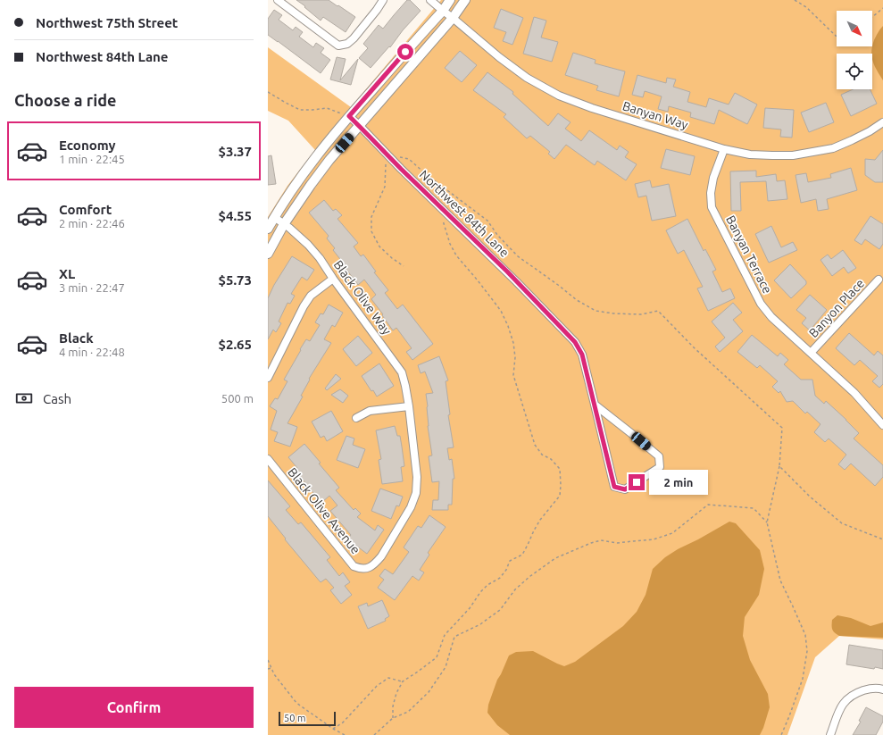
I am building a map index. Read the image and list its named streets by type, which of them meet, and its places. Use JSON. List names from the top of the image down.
{
  "streets": {
    "street": [
      "Banyan Way",
      "Northwest 84th Lane",
      "Banyan Terrace",
      "Black Olive Way",
      "Banyon Place",
      "Black Olive Avenue"
    ]
  },
  "crossings": [
    ["Banyan Way", "Banyan Terrace"],
    ["Banyan Terrace", "Banyon Place"],
    ["Black Olive Way", "Black Olive Avenue"]
  ],
  "scale_bar": "50 m",
  "north": "bottom right",
  "page": {
    "banner": ["Northwest 75th Street", "Northwest 84th Lane"],
    "heading": "Choose a ride",
    "list": [
      {
        "name": "Economy",
        "note": "1 min · 22:45",
        "value": "$3.37"
      },
      {
        "name": "Comfort",
        "note": "2 min · 22:46",
        "value": "$4.55"
      },
      {
        "name": "XL",
        "note": "3 min · 22:47",
        "value": "$5.73"
      },
      {
        "name": "Black",
        "note": "4 min · 22:48",
        "value": "$2.65"
      }
    ],
    "pay": ["Cash", "500 m"],
    "bubble": "2 min",
    "buttons": "Confirm",
    "scale": "50 m"
  }
}
